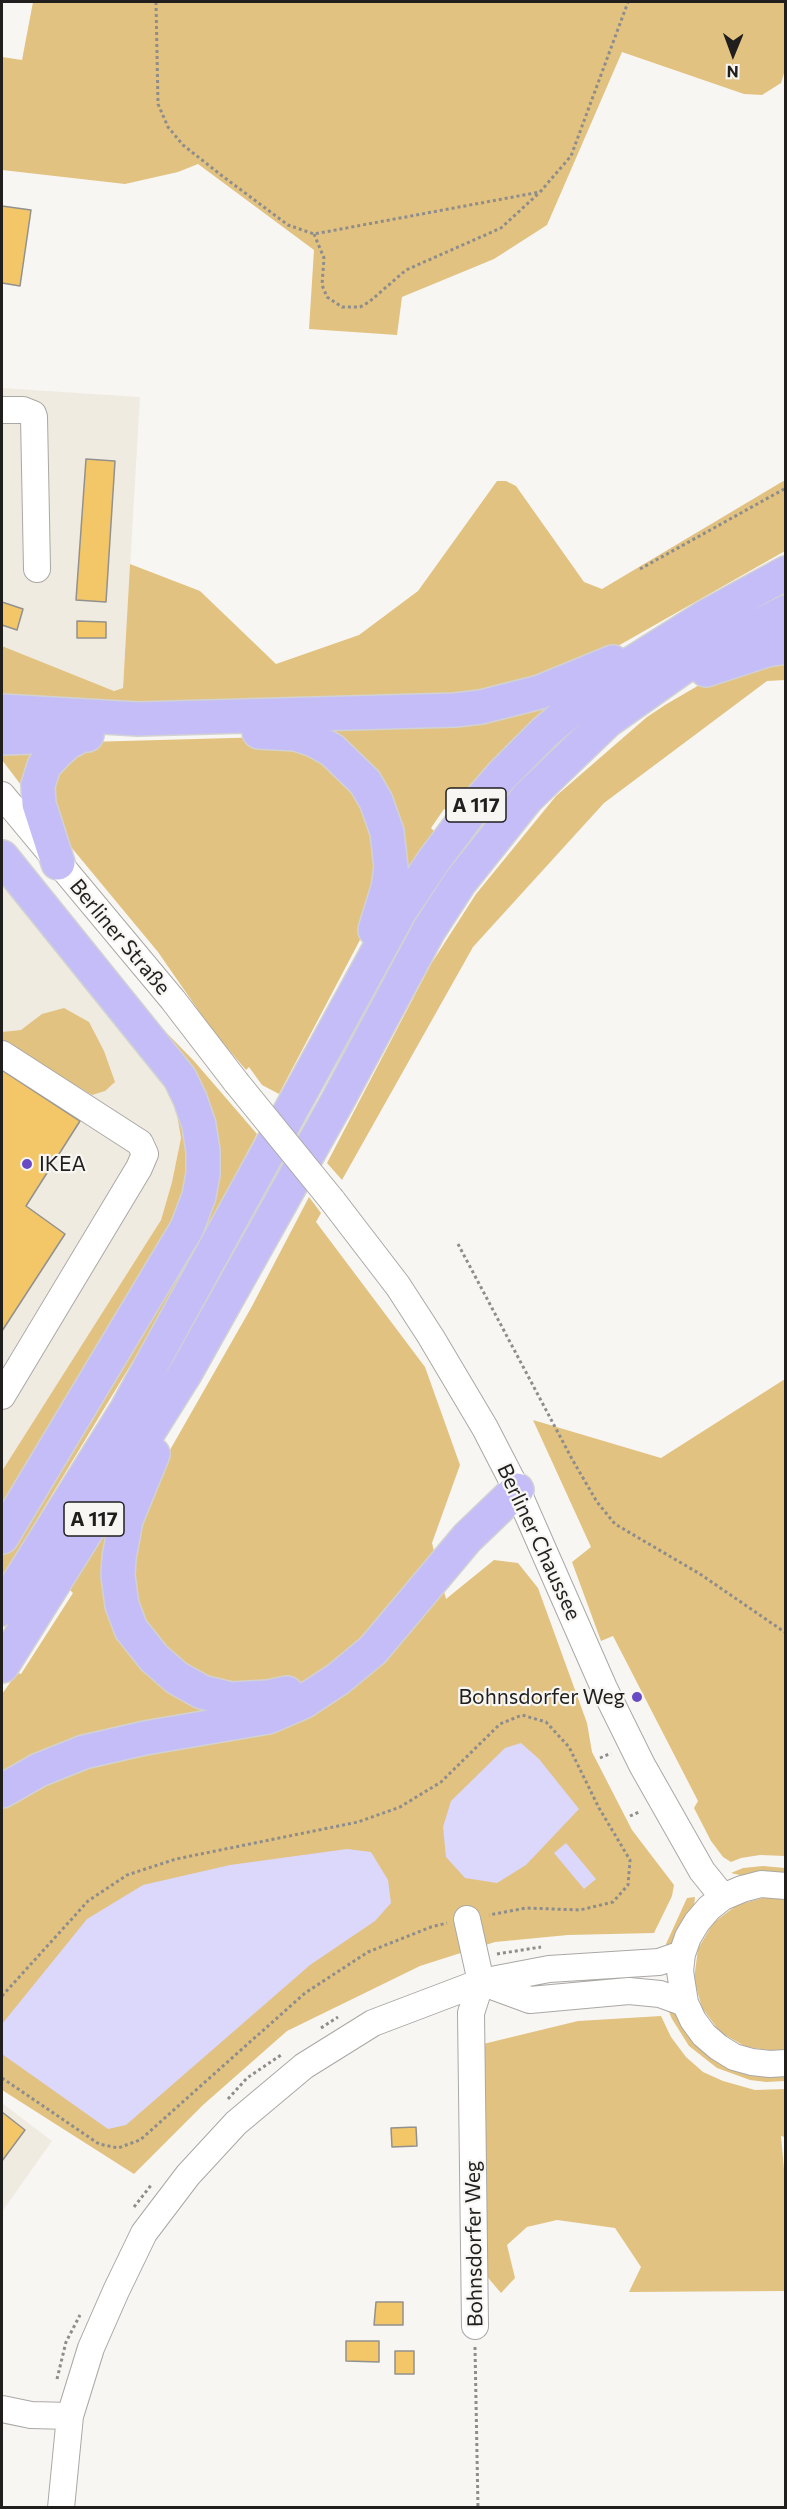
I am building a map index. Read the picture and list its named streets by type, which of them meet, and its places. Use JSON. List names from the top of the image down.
{
  "streets": {
    "highway": ["A 117"],
    "street": ["Berliner Straße", "Berliner Chaussee", "Bohnsdorfer Weg"]
  },
  "crossings": [
    ["Berliner Straße", "Berliner Chaussee"]
  ],
  "places": ["IKEA", "Bohnsdorfer Weg"],
  "north": "bottom"
}
